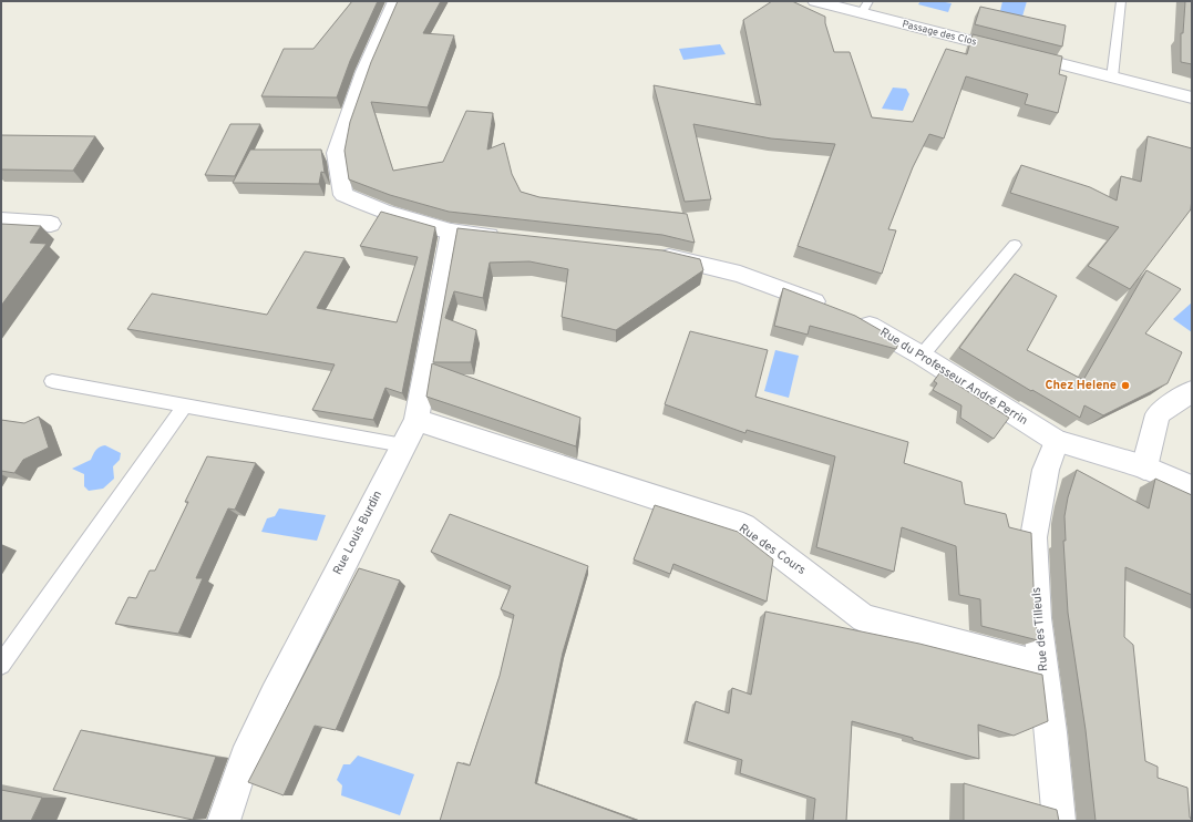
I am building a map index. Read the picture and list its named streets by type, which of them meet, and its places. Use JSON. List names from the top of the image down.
{
  "streets": {
    "street": [
      "Passage des Clos",
      "Rue du Professeur André Perrin",
      "Rue Louis Burdin",
      "Rue des Cours",
      "Rue des Tilleuls"
    ]
  },
  "crossings": [
    ["Rue du Professeur André Perrin", "Rue des Tilleuls"],
    ["Rue Louis Burdin", "Rue des Cours"],
    ["Rue des Cours", "Rue des Tilleuls"]
  ],
  "places": ["Chez Helene"]
}
